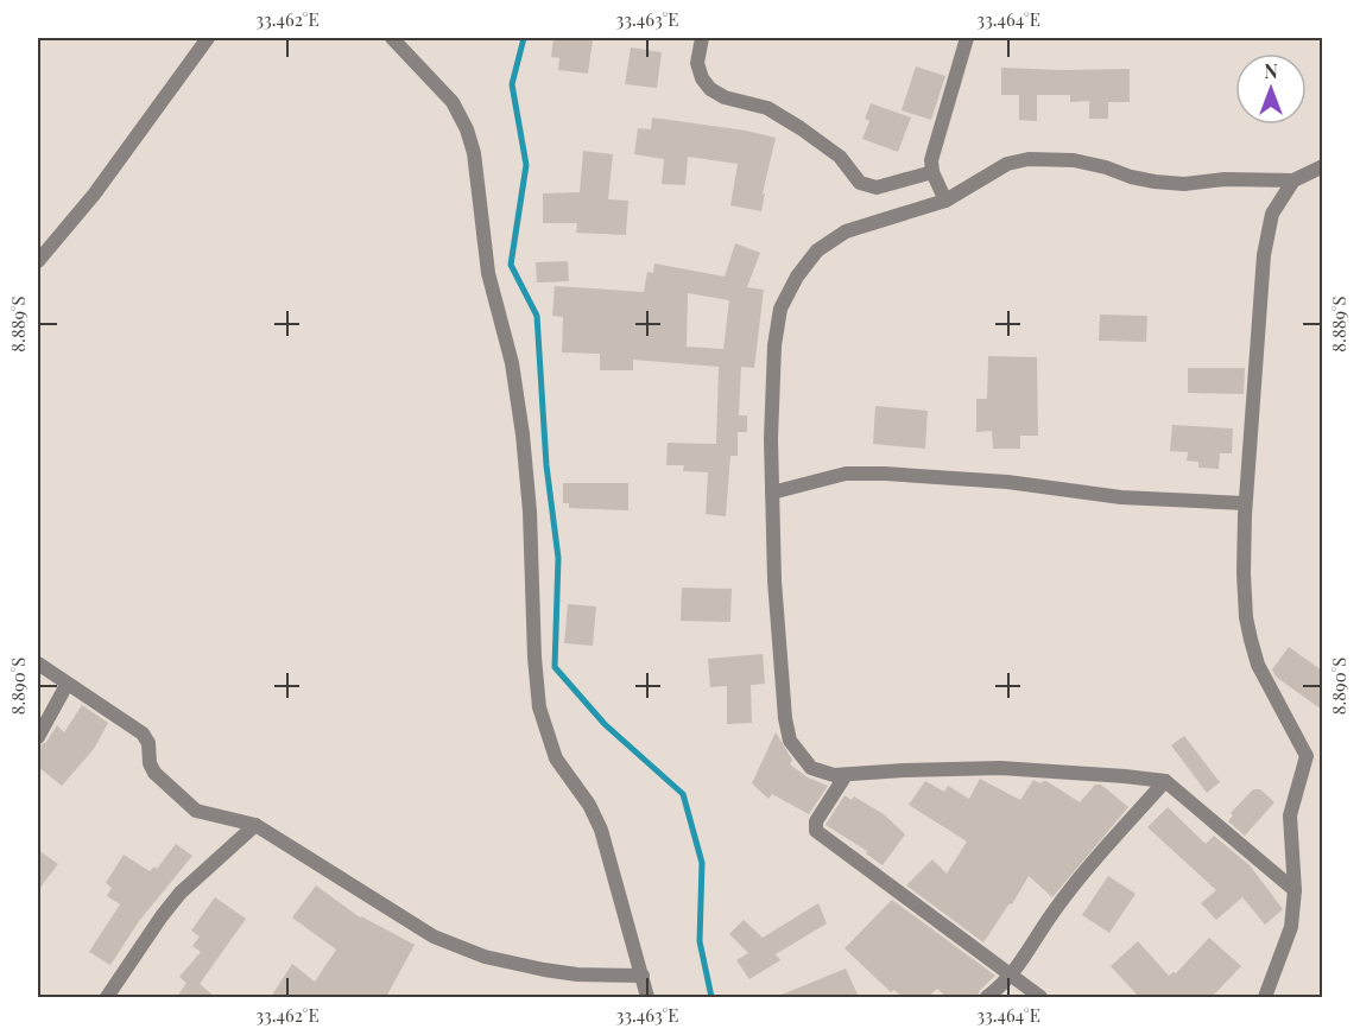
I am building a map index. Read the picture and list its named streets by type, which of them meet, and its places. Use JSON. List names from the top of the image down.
{
  "north": "top",
  "coordinates": [
    "33.462°E",
    "33.463°E",
    "33.464°E",
    "8.889°S",
    "8.890°S"
  ]
}
